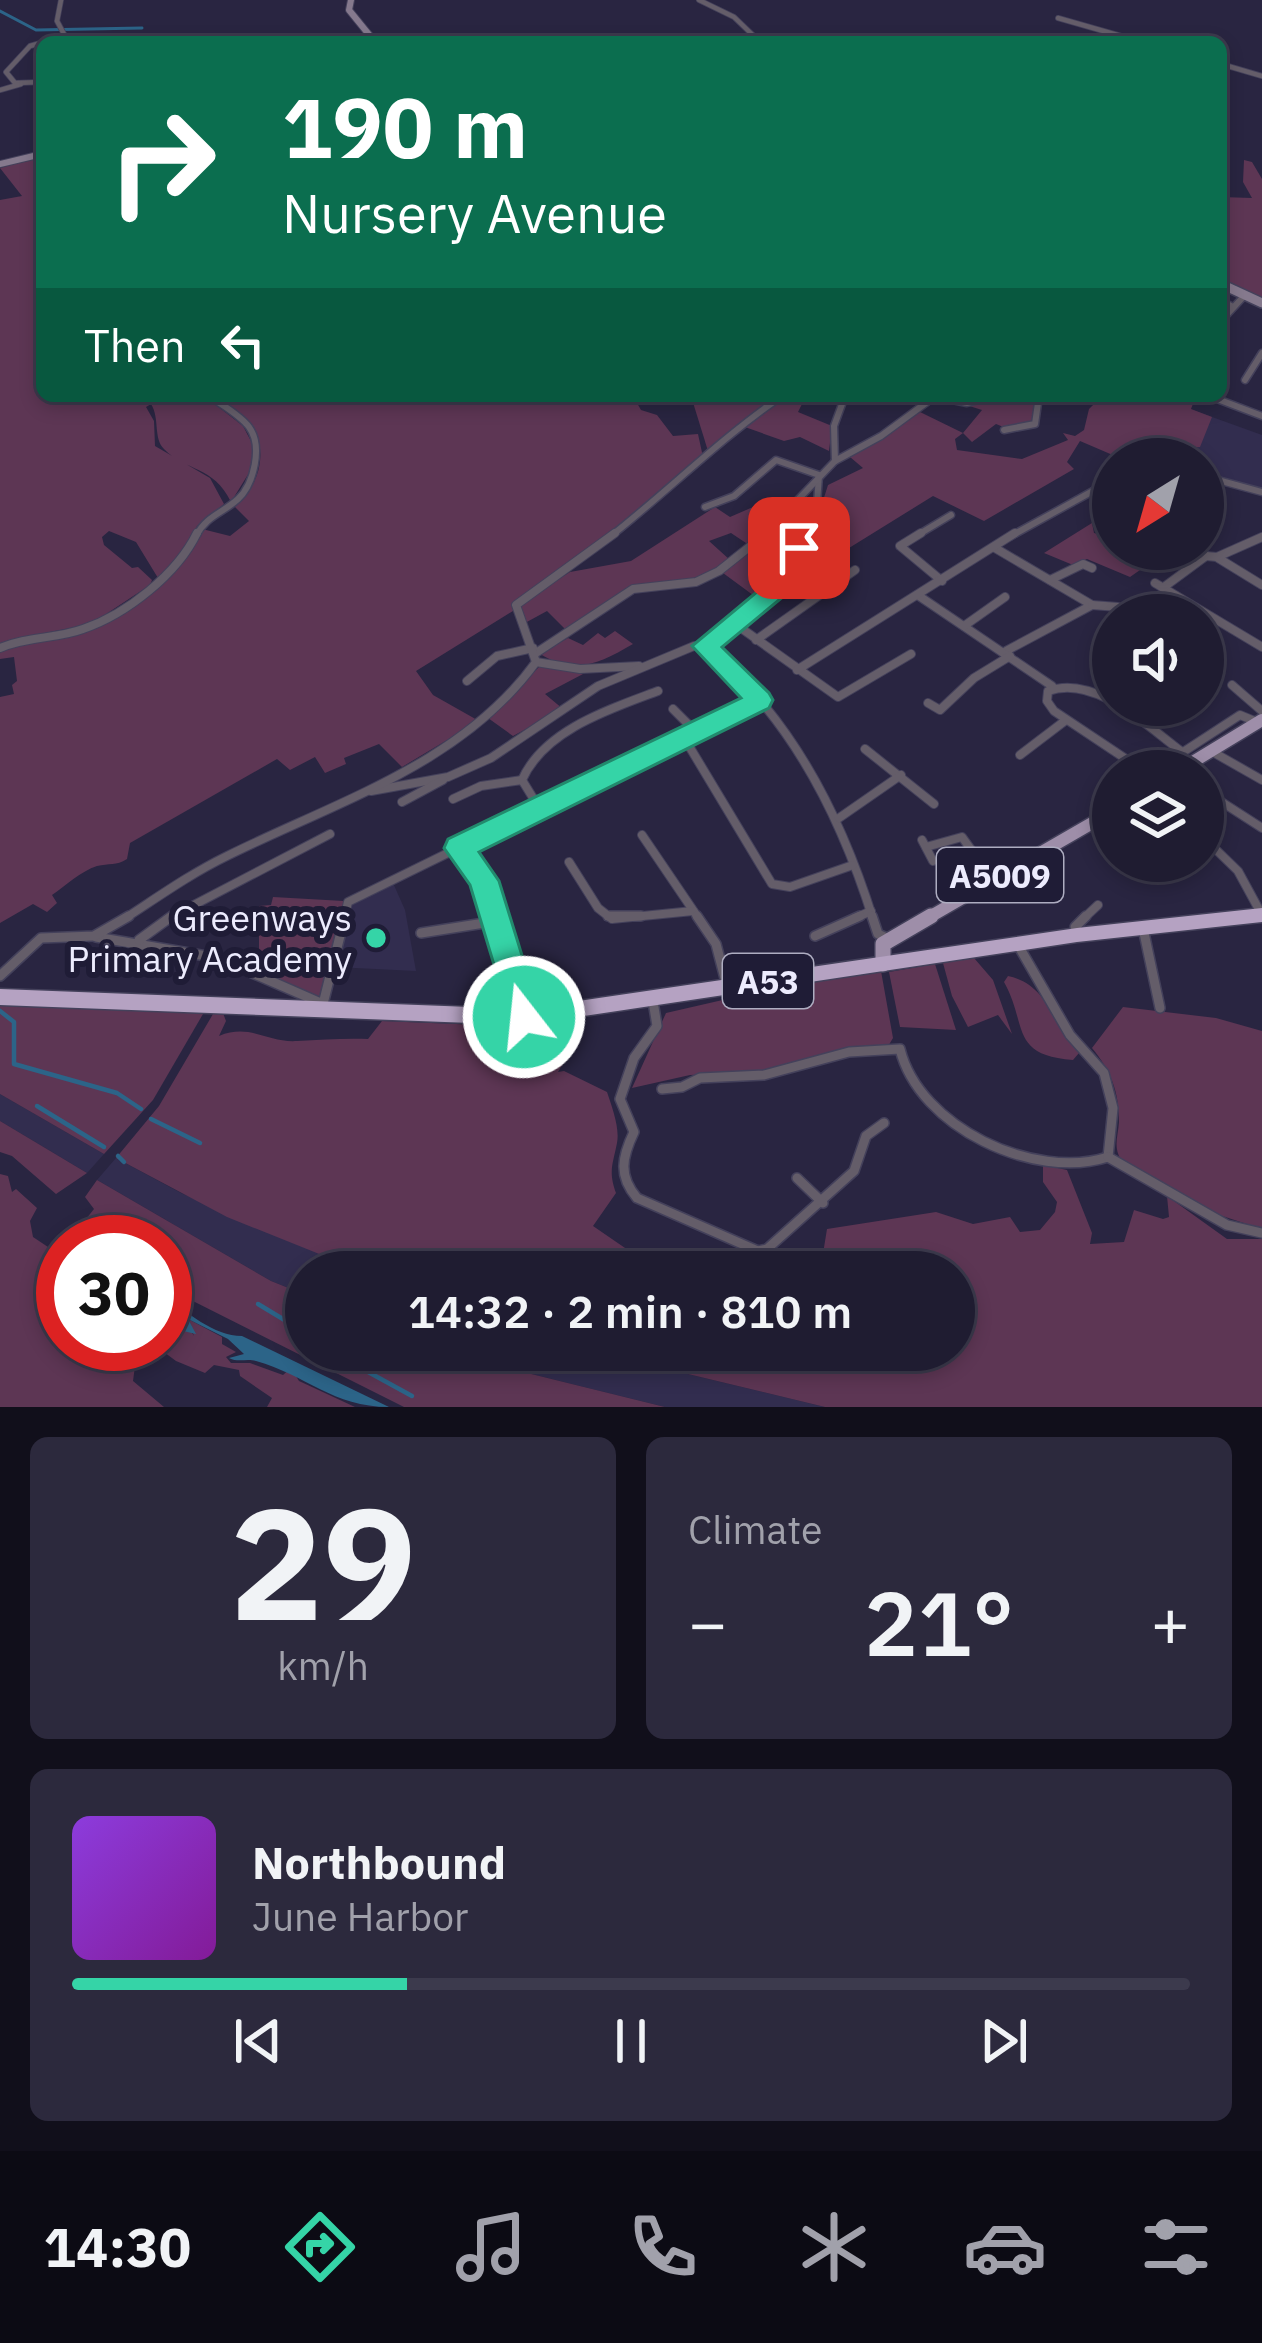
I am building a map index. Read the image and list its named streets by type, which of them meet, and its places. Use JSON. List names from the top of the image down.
{
  "streets": {
    "highway": ["A53"],
    "main road": ["A5009"]
  },
  "places": ["Greenways Primary Academy"],
  "north": "bottom left",
  "page": {
    "turn": ["190 m", "Nursery Avenue"],
    "then": "Then",
    "limit": "30",
    "trip": "14:32 · 2 min · 810 m",
    "tile": [
      ["29", "km/h"],
      "Climate"
    ],
    "heat": ["−", "21°", "+"],
    "song": ["Northbound", "June Harbor"],
    "tabs": "14:30"
  }
}
